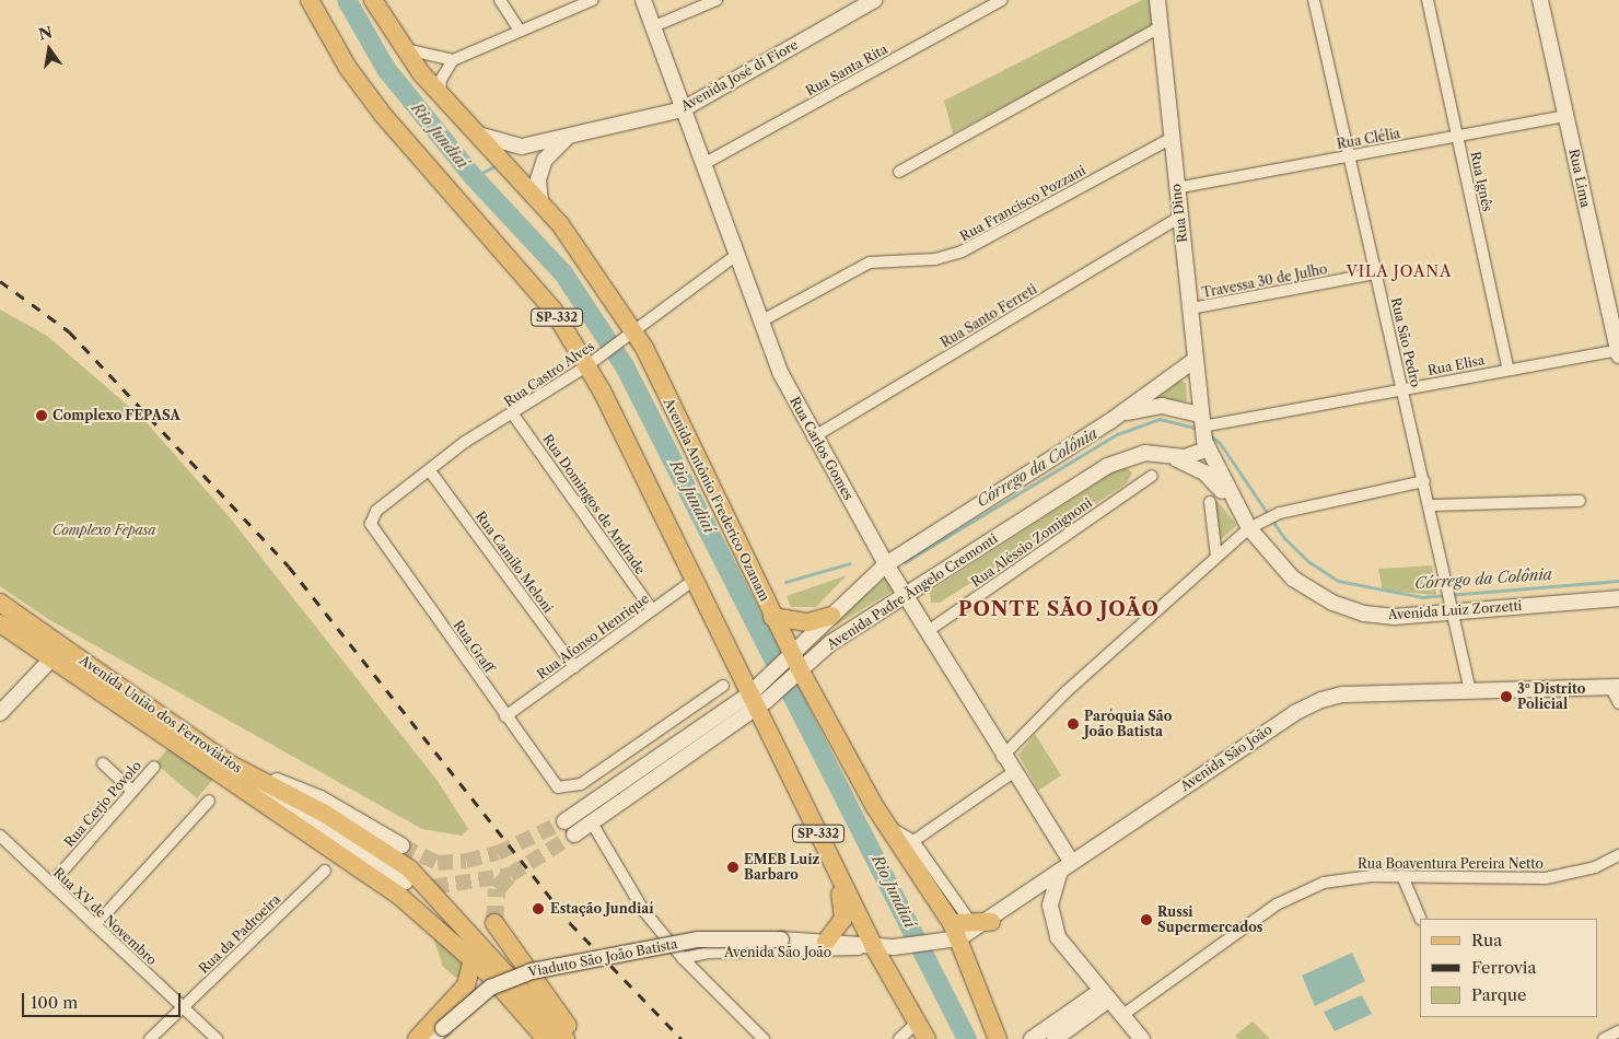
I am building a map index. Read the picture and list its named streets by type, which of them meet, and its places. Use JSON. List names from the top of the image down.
{
  "streets": {
    "main road": [
      "Avenida José di Fiore",
      "Rua Lima",
      "Rua Dino",
      "SP-332",
      "Rua Carlos Gomes",
      "Avenida Antônio Frederico Ozanam",
      "Avenida Padre Ângelo Cremonti",
      "Avenida Luiz Zorzetti",
      "Avenida União dos Ferroviários",
      "Avenida São João",
      "Viaduto São João Batista"
    ],
    "street": [
      "Rua Santa Rita",
      "Rua Clélia",
      "Rua Ignês",
      "Rua Francisco Pozzani",
      "Travessa 30 de Julho",
      "Rua Santo Ferreti",
      "Rua São Pedro",
      "Rua Elisa",
      "Rua Castro Alves",
      "Rua Domingos de Andrade",
      "Rua Aléssio Zomignoni",
      "Rua Camilo Meloni",
      "Rua Afonso Henrique",
      "Rua Graff",
      "Rua Cerjo Povolo",
      "Rua Boaventura Pereira Netto",
      "Rua XV de Novembro",
      "Rua da Padroeira"
    ]
  },
  "crossings": [
    ["Rua Santa Rita", "Rua Carlos Gomes"],
    ["Avenida José di Fiore", "Rua Carlos Gomes"],
    ["Avenida José di Fiore", "Avenida Antônio Frederico Ozanam"],
    ["Rua Clélia", "Rua Lima"],
    ["Rua Clélia", "Rua Ignês"],
    ["Rua Clélia", "Rua Dino"],
    ["Rua Clélia", "Rua São Pedro"],
    ["Rua Lima", "Rua Elisa"],
    ["Rua Ignês", "Rua Elisa"],
    ["Rua Francisco Pozzani", "Rua Dino"],
    ["Rua Francisco Pozzani", "Rua Carlos Gomes"],
    ["Rua Dino", "Travessa 30 de Julho"],
    ["Rua Dino", "Rua Santo Ferreti"],
    ["Rua Dino", "Rua Elisa"],
    ["Rua Dino", "Avenida Padre Ângelo Cremonti"],
    ["Rua Dino", "Avenida Luiz Zorzetti"],
    ["Travessa 30 de Julho", "Rua São Pedro"],
    ["Rua Santo Ferreti", "Rua Carlos Gomes"],
    ["SP-332", "Rua Castro Alves"],
    ["SP-332", "Avenida Padre Ângelo Cremonti"],
    ["SP-332", "Rua Afonso Henrique"],
    ["SP-332", "Avenida São João"],
    ["Rua São Pedro", "Rua Elisa"],
    ["Rua São Pedro", "Avenida Luiz Zorzetti"],
    ["Rua São Pedro", "Avenida São João"],
    ["Rua Elisa", "Avenida Padre Ângelo Cremonti"],
    ["Rua Elisa", "Avenida Luiz Zorzetti"],
    ["Rua Castro Alves", "Rua Carlos Gomes"],
    ["Rua Castro Alves", "Avenida Antônio Frederico Ozanam"],
    ["Rua Castro Alves", "Rua Domingos de Andrade"],
    ["Rua Castro Alves", "Rua Camilo Meloni"],
    ["Rua Castro Alves", "Rua Graff"],
    ["Rua Carlos Gomes", "Rua Aléssio Zomignoni"],
    ["Rua Carlos Gomes", "Avenida Padre Ângelo Cremonti"],
    ["Rua Carlos Gomes", "Avenida São João"],
    ["Avenida Antônio Frederico Ozanam", "Avenida Padre Ângelo Cremonti"],
    ["Avenida Antônio Frederico Ozanam", "Avenida São João"],
    ["Rua Domingos de Andrade", "Rua Afonso Henrique"],
    ["Rua Camilo Meloni", "Rua Afonso Henrique"],
    ["Avenida Padre Ângelo Cremonti", "Avenida Luiz Zorzetti"],
    ["Rua Afonso Henrique", "Rua Graff"],
    ["Avenida São João", "Viaduto São João Batista"],
    ["Rua Cerjo Povolo", "Rua XV de Novembro"],
    ["Rua XV de Novembro", "Rua da Padroeira"]
  ],
  "districts": ["VILA JOANA", "PONTE SÃO JOÃO"],
  "water": ["Rio Jundiaí", "Córrego da Colônia"],
  "parks": ["Complexo Fepasa"],
  "places": [
    "Complexo FEPASA",
    "3º Distrito Policial",
    "Paróquia São João Batista",
    "EMEB Luiz Barbaro",
    "Estação Jundiaí",
    "Russi Supermercados"
  ],
  "legend": ["Rua", "Ferrovia", "Parque"],
  "scale_bar": "100 m",
  "north": "top"
}
